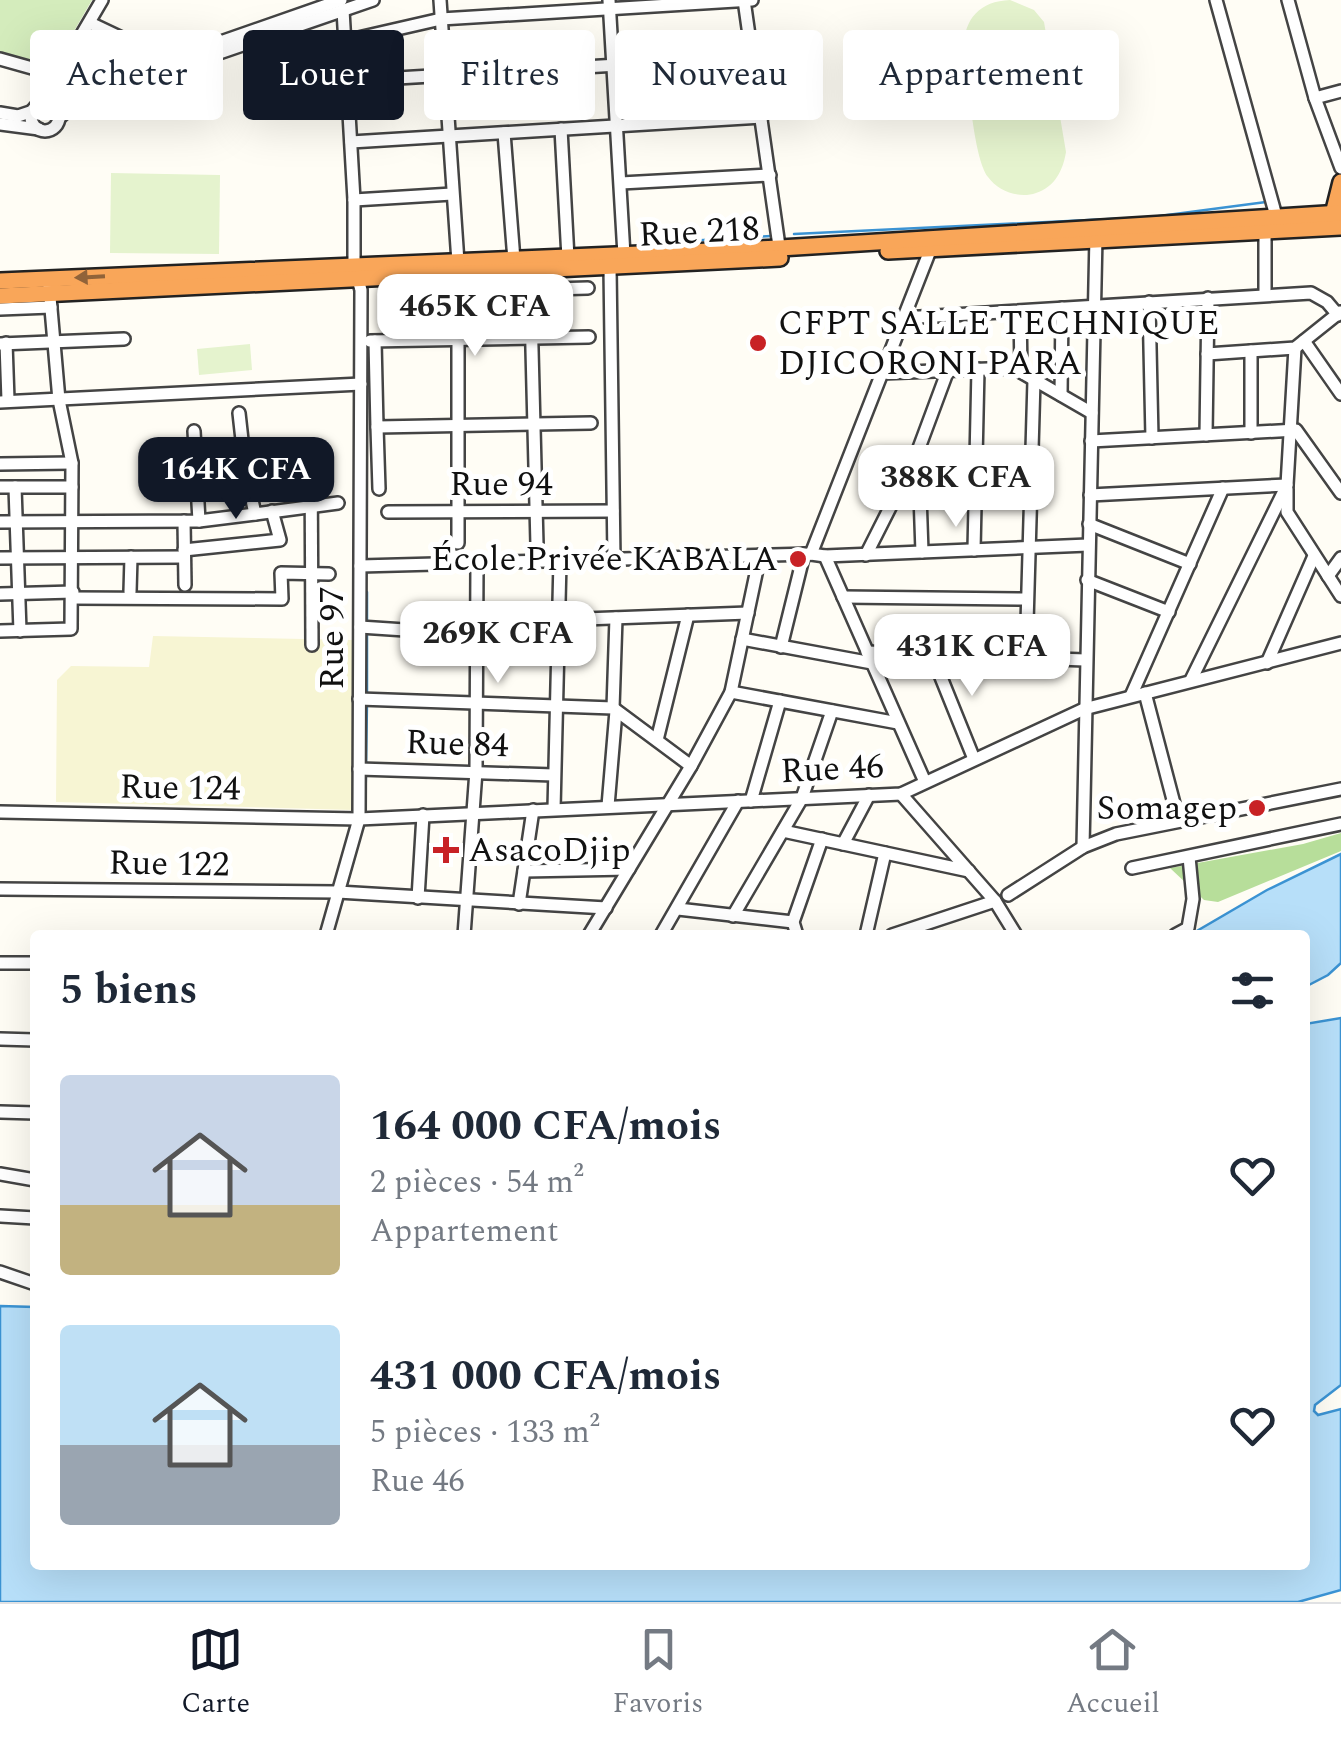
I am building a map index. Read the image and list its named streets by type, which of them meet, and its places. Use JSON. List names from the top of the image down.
{
  "streets": {
    "highway": ["Rue 218"],
    "street": [
      "Rue 94",
      "Rue 97",
      "Rue 84",
      "Rue 46",
      "Rue 124",
      "Rue 122"
    ]
  },
  "crossings": [
    ["Rue 218", "Rue 97"],
    ["Rue 97", "Rue 84"],
    ["Rue 97", "Rue 46"],
    ["Rue 97", "Rue 124"],
    ["Rue 97", "Rue 122"],
    ["Rue 46", "Rue 124"]
  ],
  "places": {
    "other": ["CFPT SALLE TECHNIQUE DJICORONI PARA", "École Privée KABALA", "Somagep"],
    "health": ["AsacoDjip"]
  },
  "page": {
    "chip": [
      "Acheter",
      "Louer",
      "Filtres",
      "Nouveau",
      "Appartement"
    ],
    "price": [
      "465K CFA",
      "164K CFA",
      "388K CFA",
      "269K CFA",
      "431K CFA"
    ],
    "heading": "5 biens",
    "list": [
      {
        "name": "164 000 CFA/mois",
        "note": "2 pièces · 54 m² · Appartement"
      },
      {
        "name": "431 000 CFA/mois",
        "note": "5 pièces · 133 m² · Rue 46"
      }
    ],
    "tabs": ["Carte", "Favoris", "Accueil"]
  }
}
